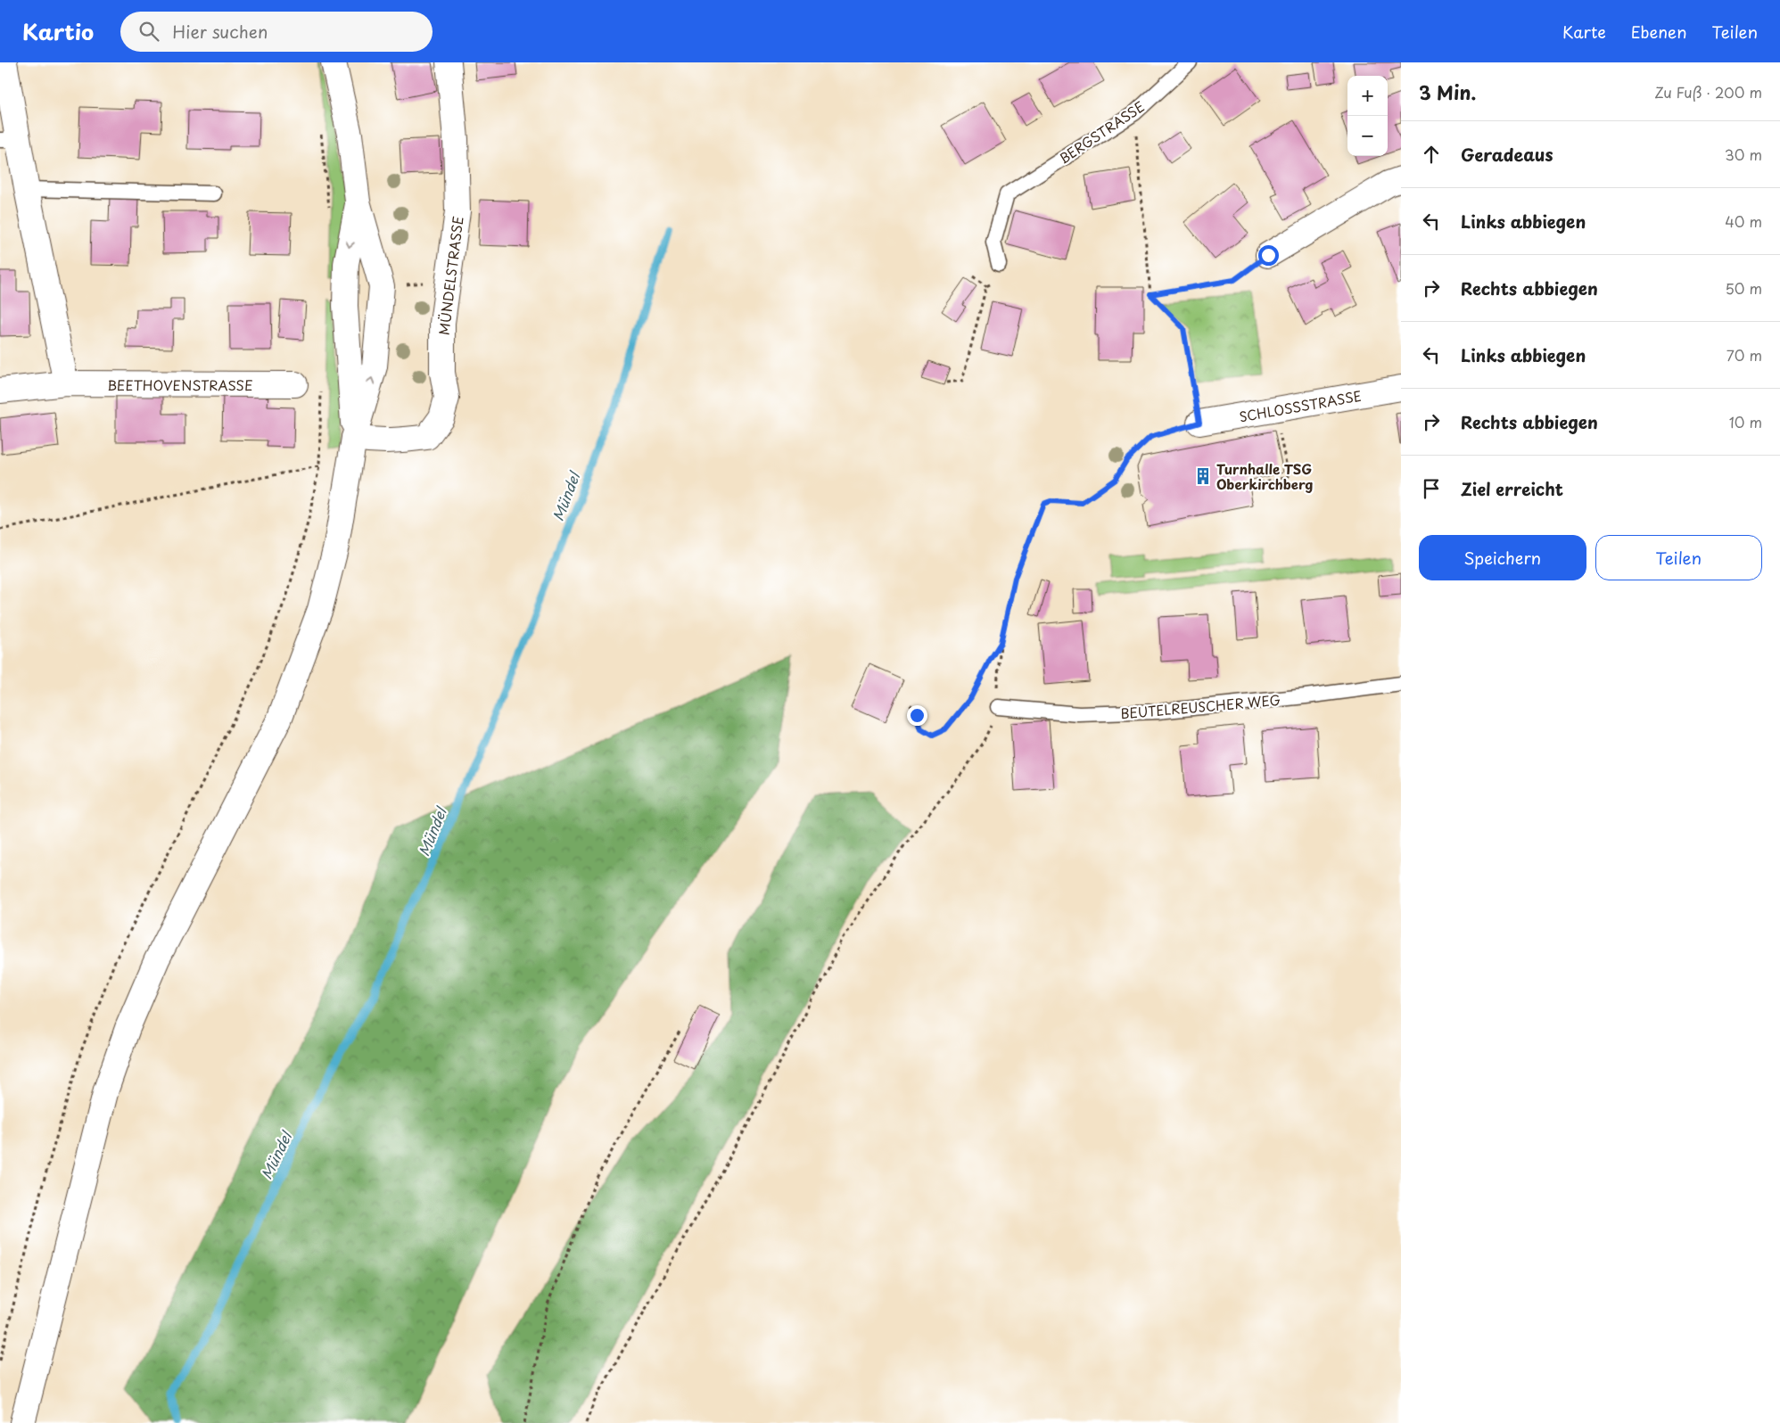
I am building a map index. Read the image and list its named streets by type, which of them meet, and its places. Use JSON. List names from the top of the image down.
{
  "streets": {
    "main road": ["MÜNDELSTRASSE", "BEETHOVENSTRASSE", "SCHLOSSSTRASSE"],
    "lane": ["BERGSTRASSE", "BEUTELREUSCHER WEG"]
  },
  "water": ["Mündel"],
  "places": {
    "building": ["Turnhalle TSG Oberkirchberg"]
  },
  "page": {
    "header": "Kartio",
    "search": "Hier suchen",
    "nav": ["Karte", "Ebenen", "Teilen"],
    "heading": ["3 Min.", "Zu Fuß · 200 m"],
    "map_buttons": ["+", "−"],
    "list": [
      ["Geradeaus", "30 m"],
      ["Links abbiegen", "40 m"],
      ["Rechts abbiegen", "50 m"],
      ["Links abbiegen", "70 m"],
      ["Rechts abbiegen", "10 m"],
      "Ziel erreicht"
    ],
    "buttons": ["Speichern", "Teilen"]
  }
}
